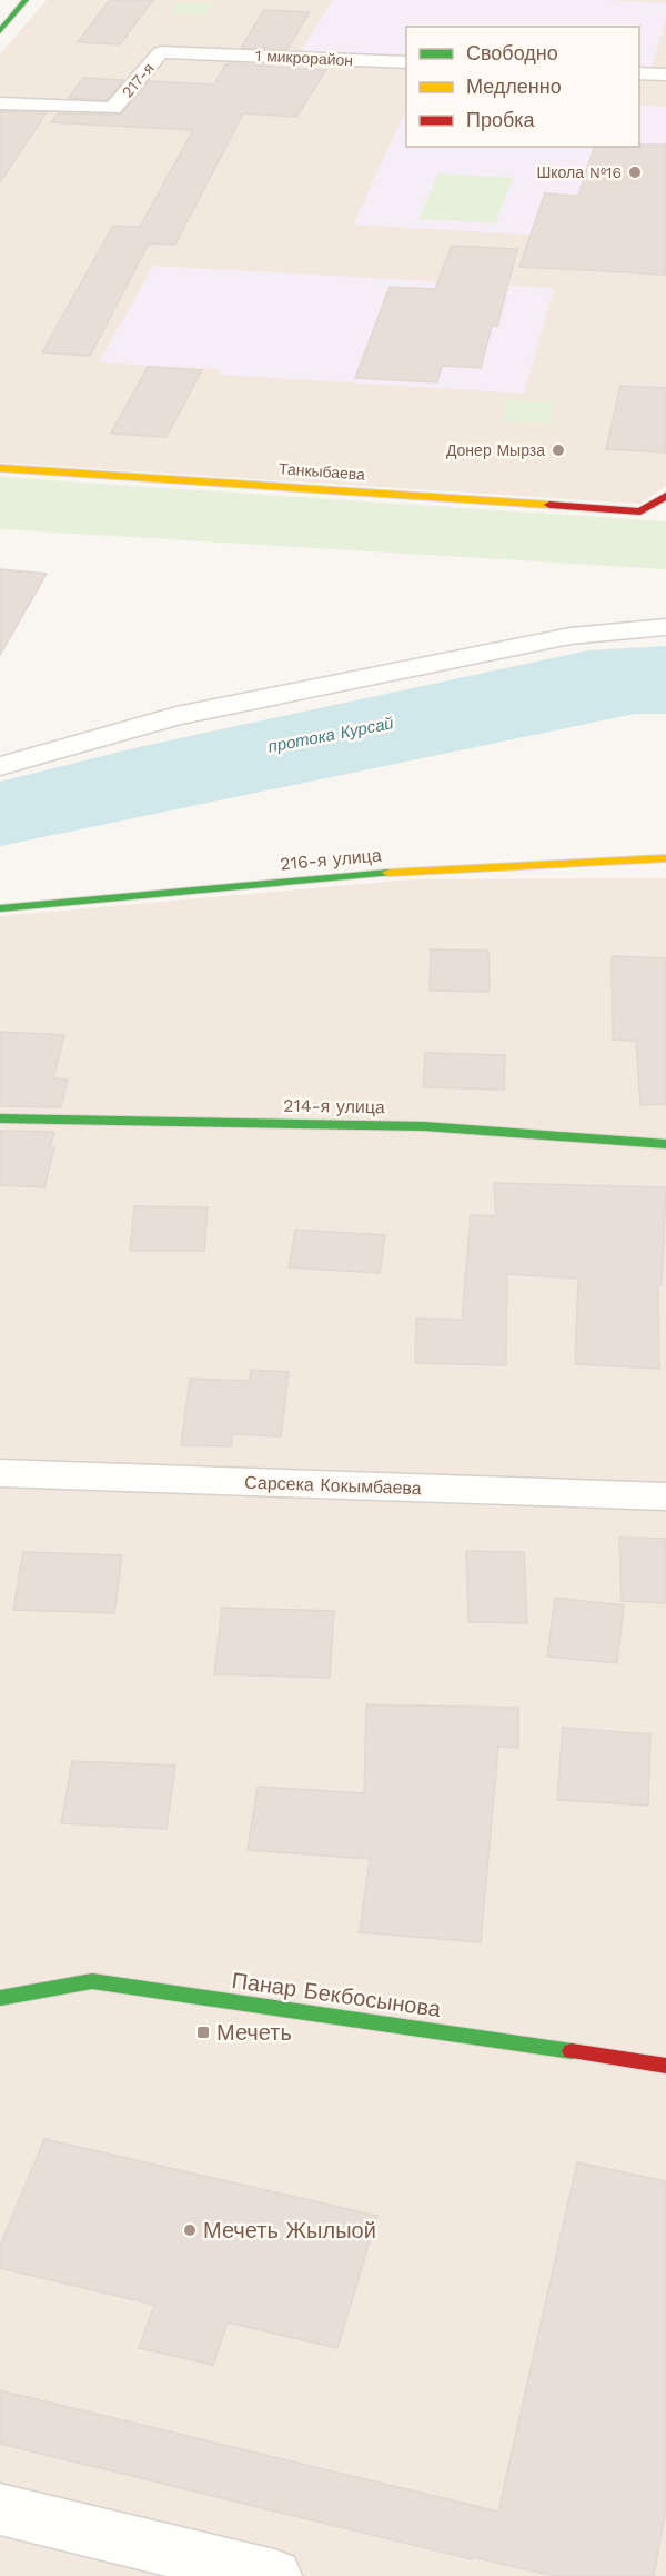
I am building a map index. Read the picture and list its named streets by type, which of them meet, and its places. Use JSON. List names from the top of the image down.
{
  "streets": {
    "street": [
      "1 микрорайон",
      "217-я",
      "Танкыбаева",
      "216-я улица",
      "214-я улица",
      "Сарсека Кокымбаева",
      "Панар Бекбосынова"
    ]
  },
  "crossings": [
    ["1 микрорайон", "217-я"]
  ],
  "water": ["протока Курсай"],
  "places": {
    "other": ["Школа №16", "Донер Мырза", "Мечеть Жылыой"],
    "transit": ["Мечеть"]
  },
  "legend": ["Свободно", "Медленно", "Пробка"]
}
